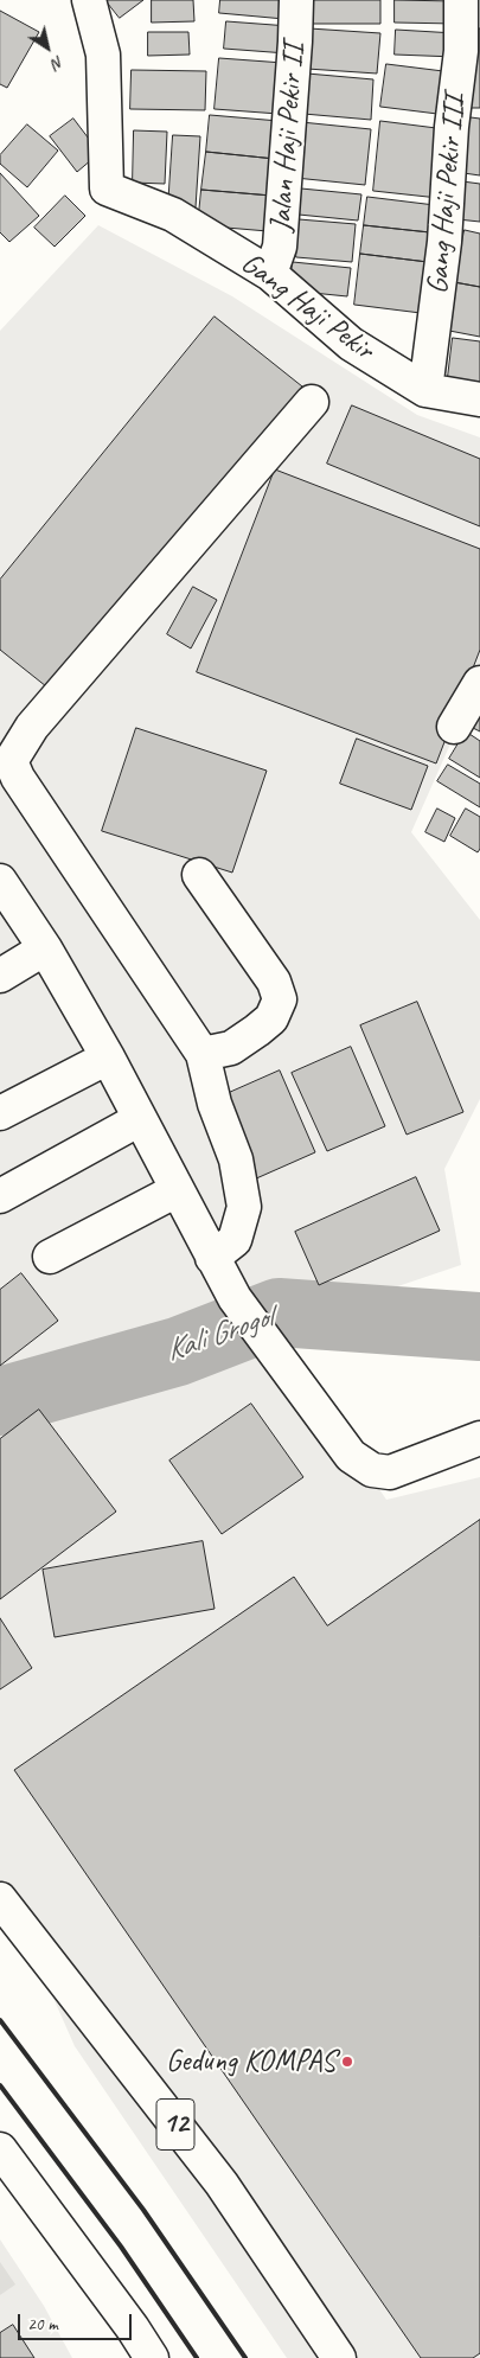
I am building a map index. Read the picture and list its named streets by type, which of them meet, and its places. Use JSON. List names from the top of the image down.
{
  "streets": {
    "main road": [
      "Jalan Haji Pekir II",
      "Gang Haji Pekir III",
      "Gang Haji Pekir",
      "12"
    ]
  },
  "crossings": [
    ["Jalan Haji Pekir II", "Gang Haji Pekir"],
    ["Gang Haji Pekir III", "Gang Haji Pekir"]
  ],
  "water": ["Kali Grogol"],
  "places": ["Gedung KOMPAS"],
  "scale_bar": "20 m",
  "north": "bottom right"
}
